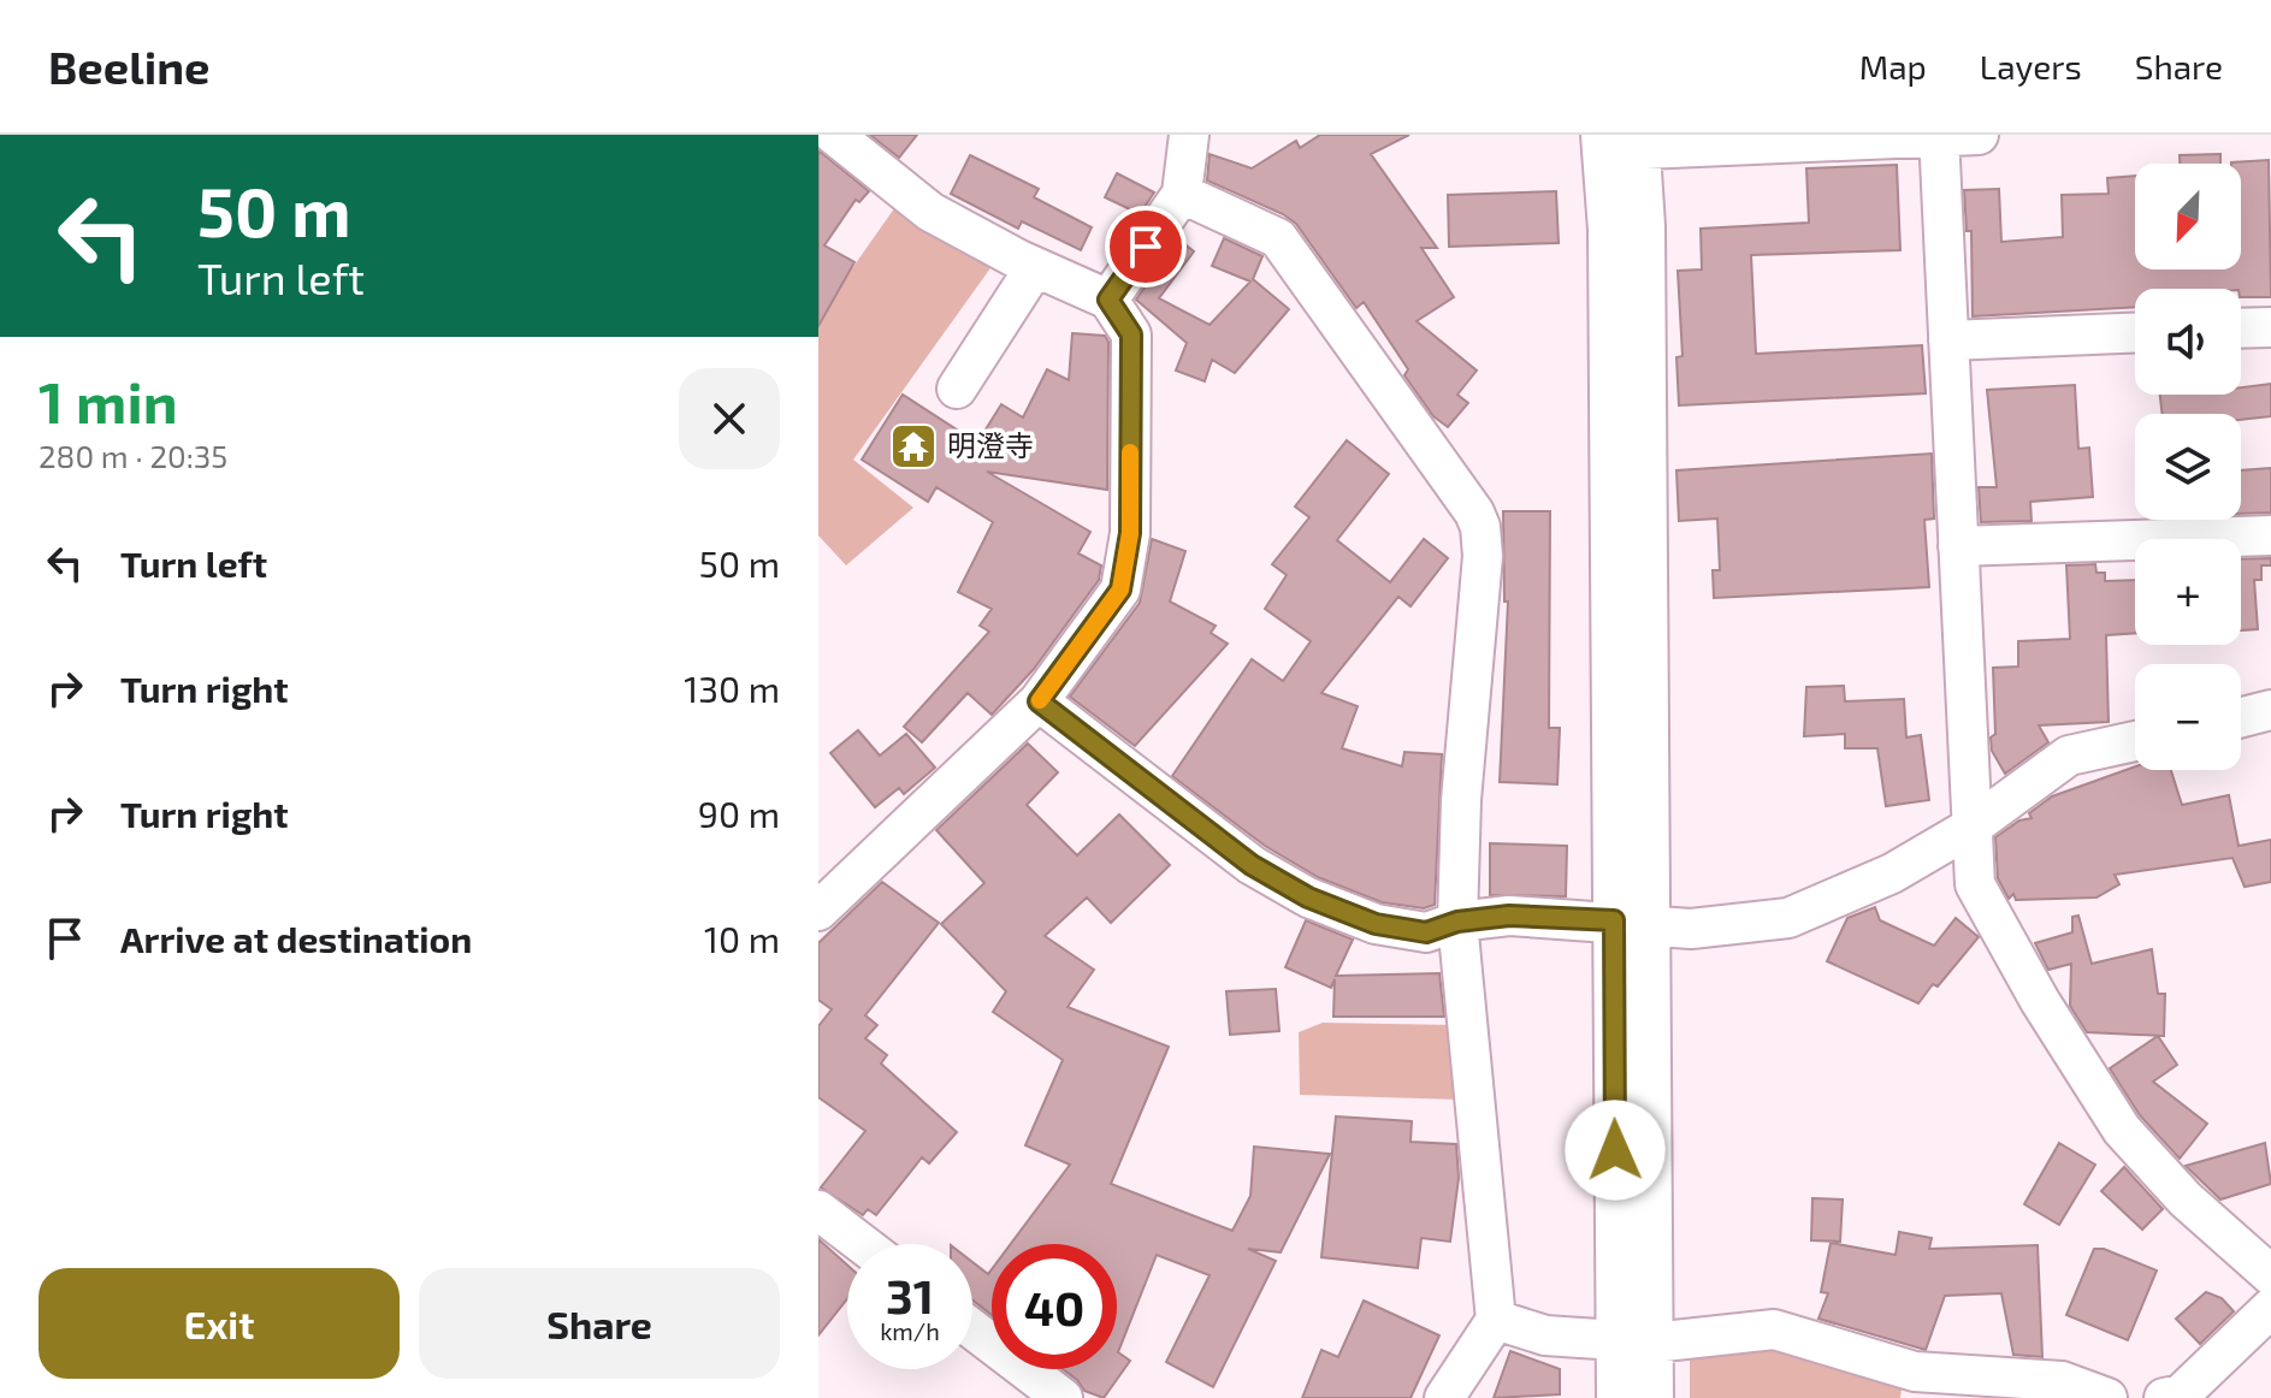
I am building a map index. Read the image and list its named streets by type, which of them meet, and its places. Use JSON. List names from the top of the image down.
{
  "places": {
    "temple": ["明澄寺"]
  },
  "north": "bottom left",
  "page": {
    "header": "Beeline",
    "nav": ["Map", "Layers", "Share"],
    "turn": ["50 m", "Turn left"],
    "map_buttons": ["+", "−"],
    "heading": ["1 min", "280 m · 20:35"],
    "list": [
      {
        "name": "Turn left",
        "value": "50 m"
      },
      {
        "name": "Turn right",
        "value": "130 m"
      },
      {
        "name": "Turn right",
        "value": "90 m"
      },
      {
        "name": "Arrive at destination",
        "value": "10 m"
      }
    ],
    "speed": "31 km/h",
    "limit": "40",
    "buttons": ["Exit", "Share"]
  }
}
